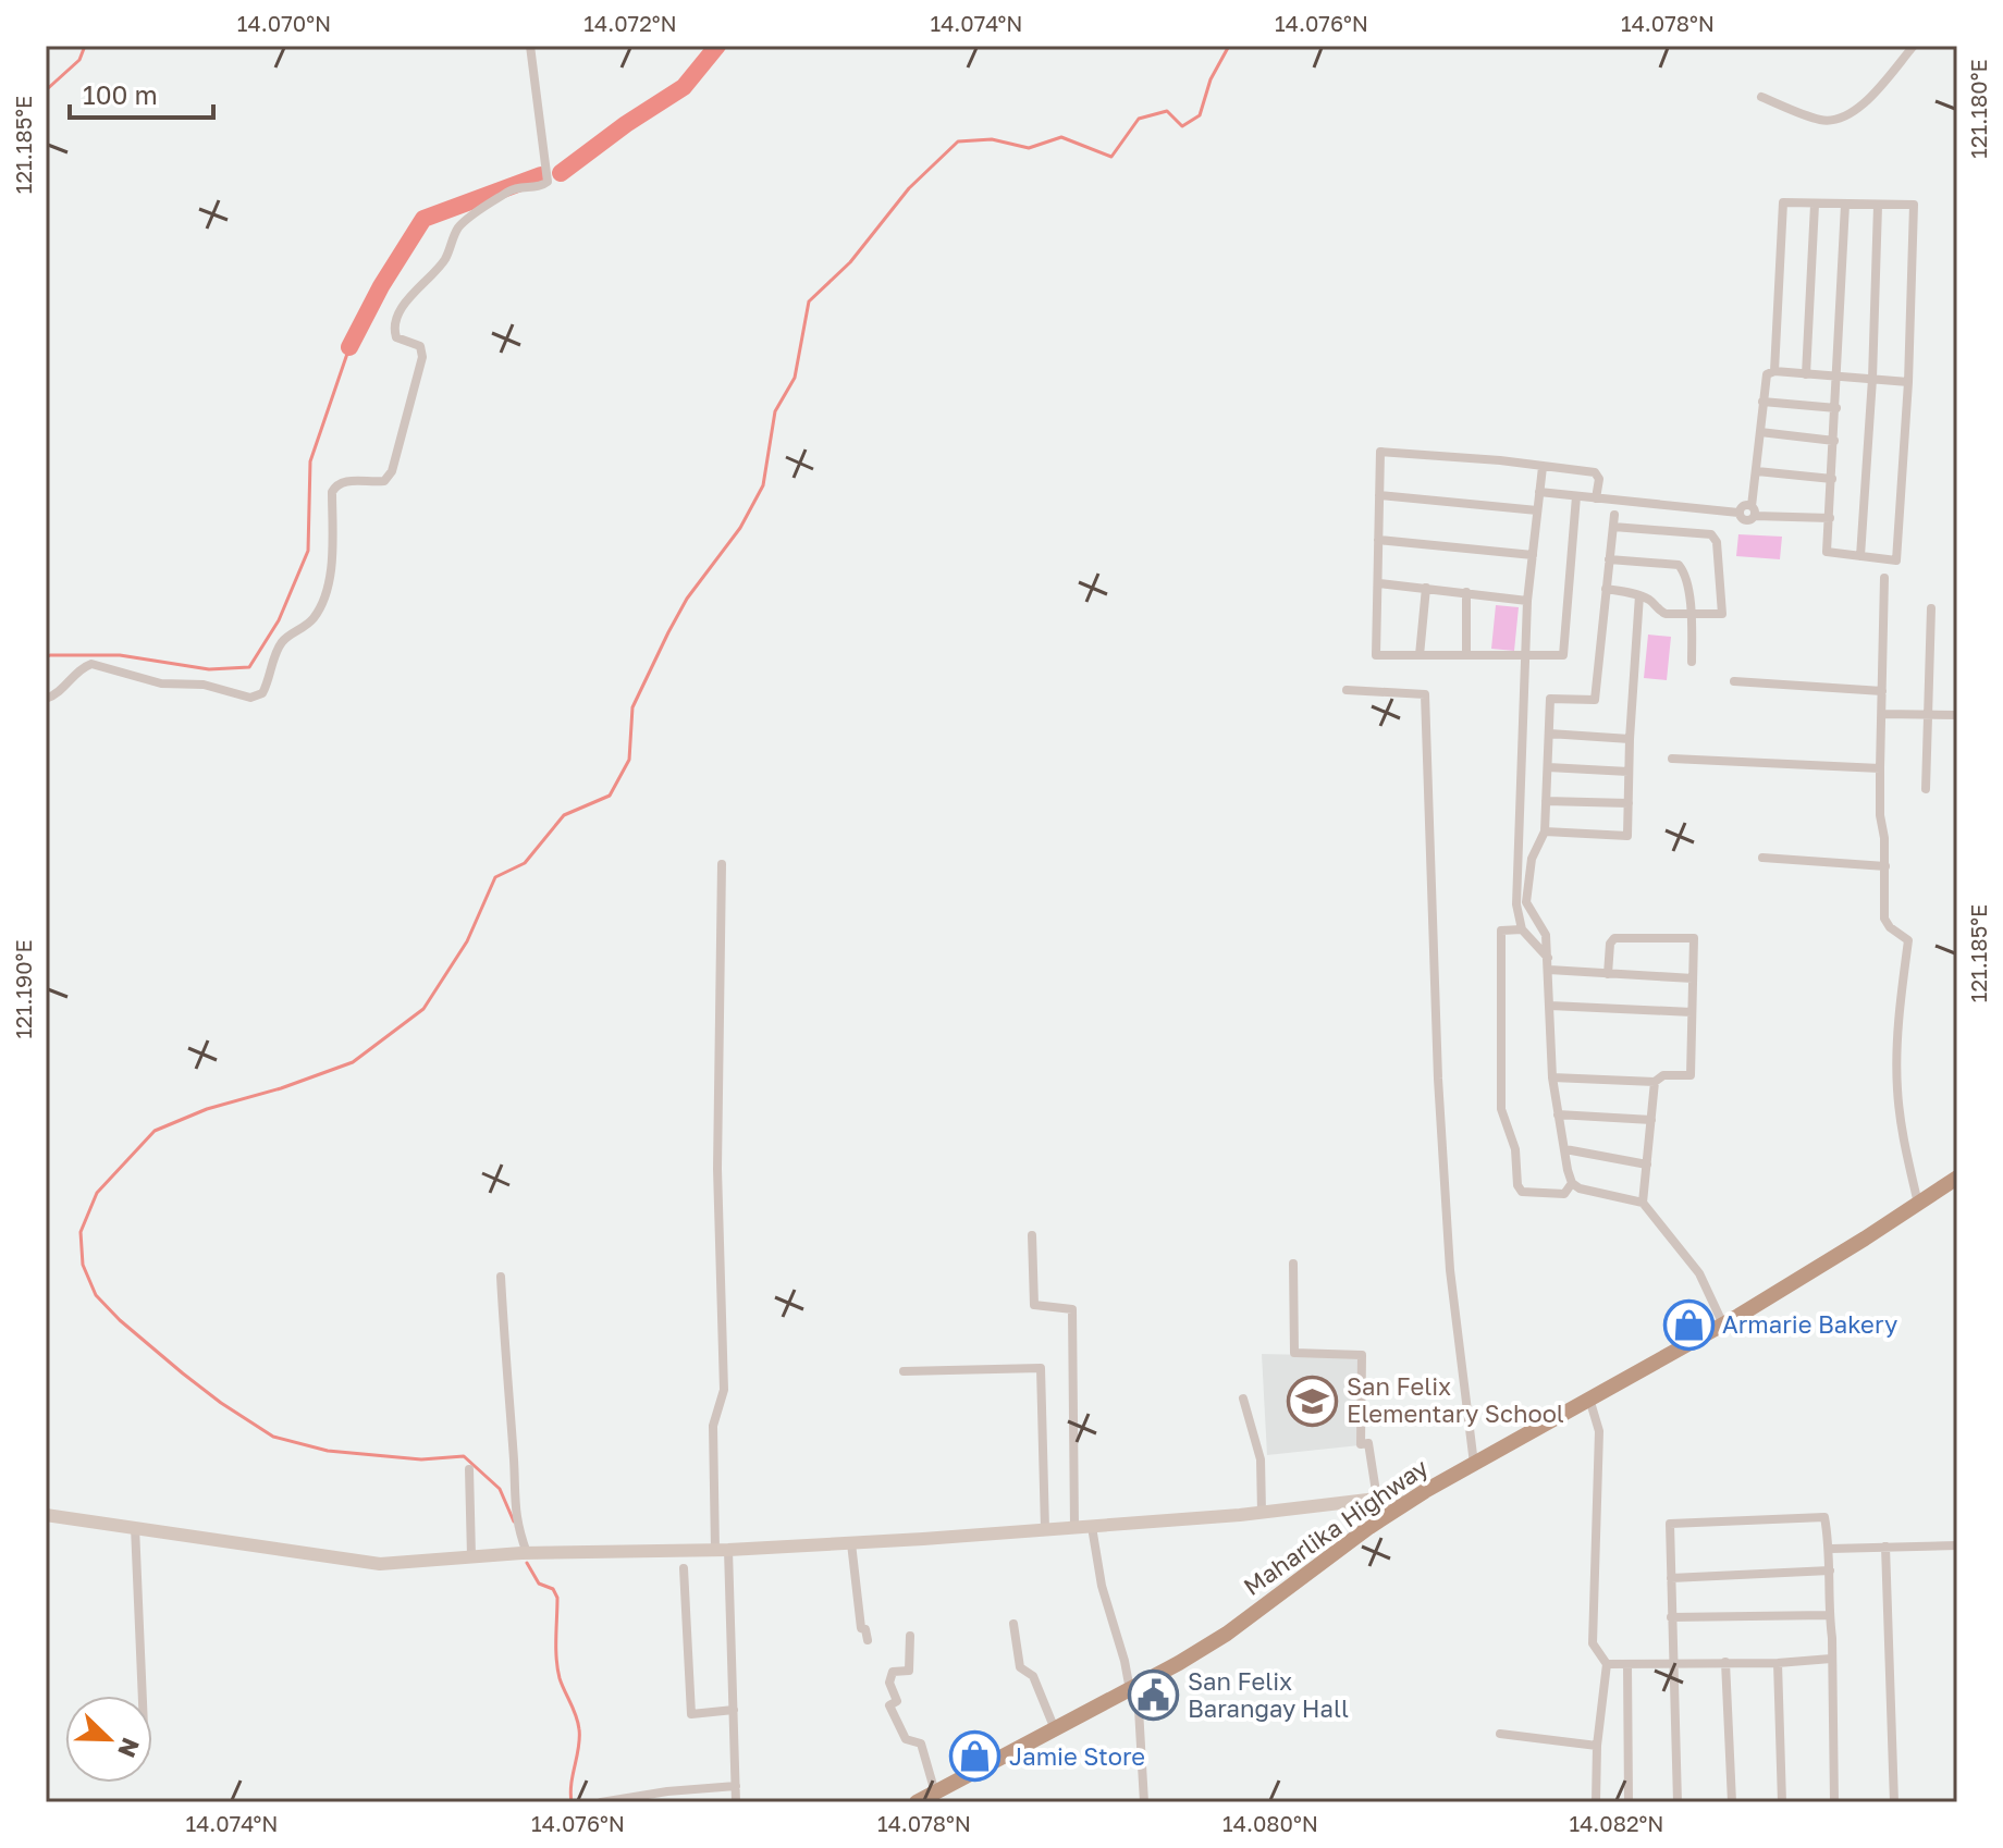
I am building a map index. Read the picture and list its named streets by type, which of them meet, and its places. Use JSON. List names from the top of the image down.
{
  "streets": {
    "highway": ["Maharlika Highway"]
  },
  "places": {
    "shop": ["Armarie Bakery", "Jamie Store"],
    "school or university": ["San Felix Elementary School"],
    "public building": ["San Felix Barangay Hall"]
  },
  "scale_bar": "100 m",
  "north": "bottom right",
  "coordinates": [
    "14.070°N",
    "14.072°N",
    "14.074°N",
    "14.076°N",
    "14.078°N",
    "121.180°E",
    "121.185°E",
    "121.190°E",
    "14.080°N",
    "14.082°N"
  ]
}
